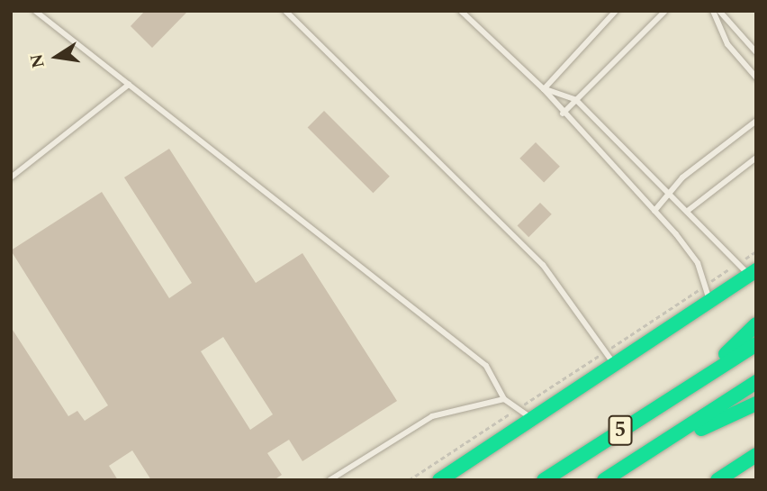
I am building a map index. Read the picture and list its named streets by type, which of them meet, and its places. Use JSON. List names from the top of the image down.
{
  "streets": {
    "main road": ["5"]
  },
  "north": "left"
}
